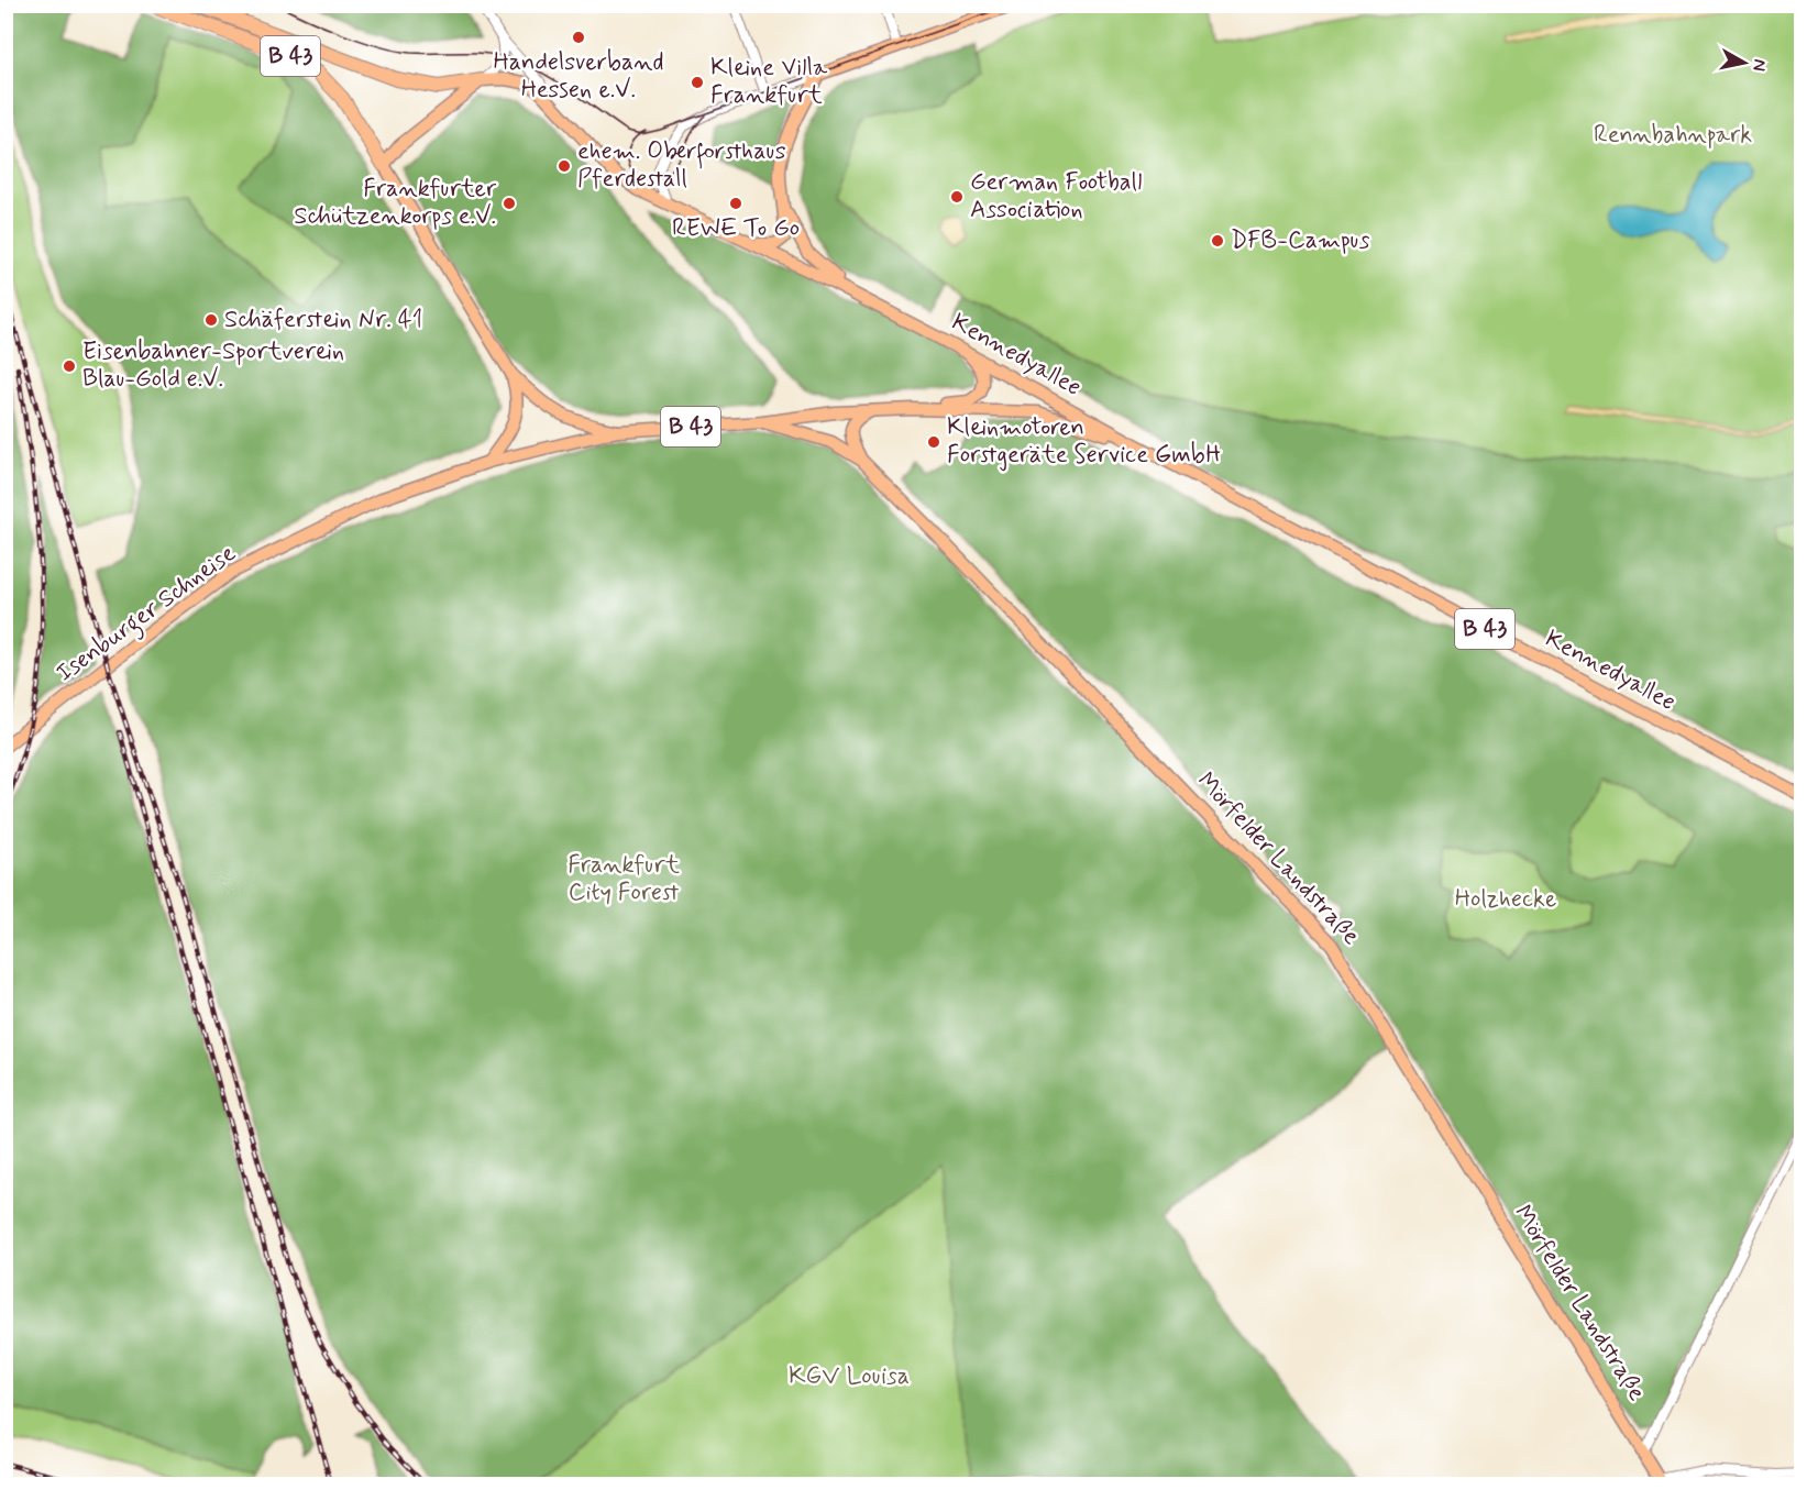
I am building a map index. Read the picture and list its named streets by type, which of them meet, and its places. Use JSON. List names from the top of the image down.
{
  "streets": {
    "highway": ["B 43"],
    "main road": ["Kennedyallee", "Isenburger Schneise", "Mörfelder Landstraße"]
  },
  "crossings": [
    ["B 43", "Kennedyallee"],
    ["B 43", "Isenburger Schneise"],
    ["Kennedyallee", "Isenburger Schneise"],
    ["Isenburger Schneise", "Mörfelder Landstraße"]
  ],
  "parks": [
    "Rennbahnpark",
    "Frankfurt City Forest",
    "Holzhecke",
    "KGV Louisa"
  ],
  "places": [
    "Handelsverband Hessen e.V.",
    "Kleine Villa Frankfurt",
    "ehem. Oberforsthaus Pferdestall",
    "German Football Association",
    "Frankfurter Schützenkorps e.V.",
    "REWE To Go",
    "DFB-Campus",
    "Schäferstein Nr. 41",
    "Eisenbahner-Sportverein Blau-Gold e.V.",
    "Kleinmotoren Forstgeräte Service GmbH"
  ],
  "north": "right"
}
